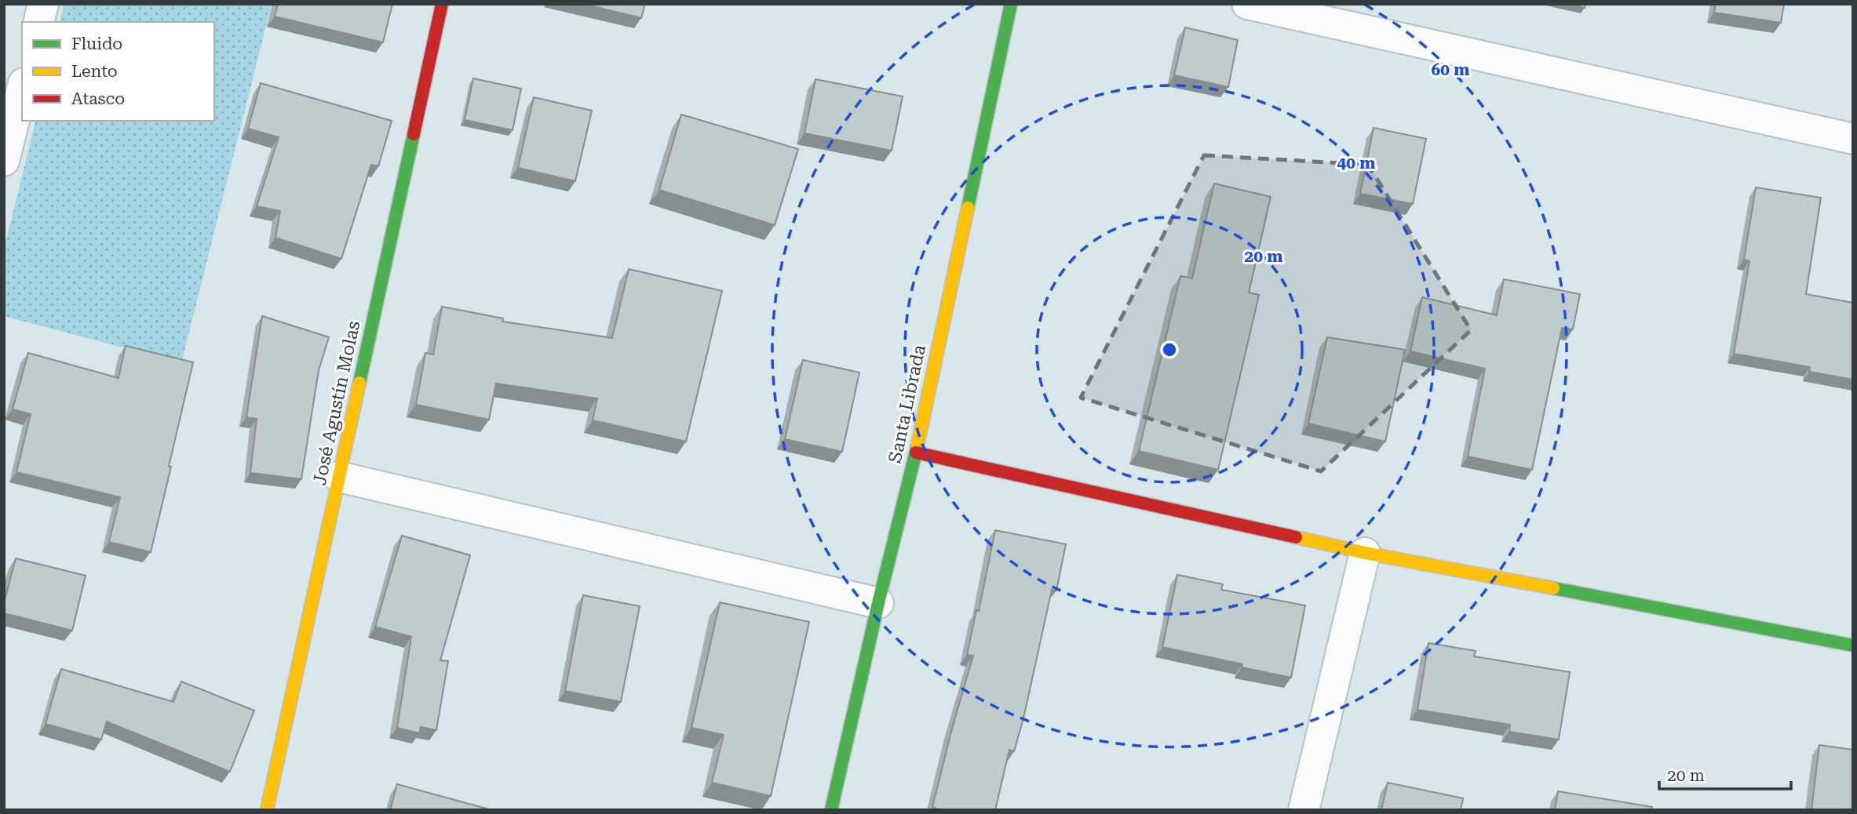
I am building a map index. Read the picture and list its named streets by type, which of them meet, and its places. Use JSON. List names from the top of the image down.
{
  "streets": {
    "street": ["José Agustín Molas", "Santa Librada"]
  },
  "legend": ["Fluido", "Lento", "Atasco"],
  "scale_bar": "20 m",
  "rings": ["60 m", "40 m", "20 m"]
}
